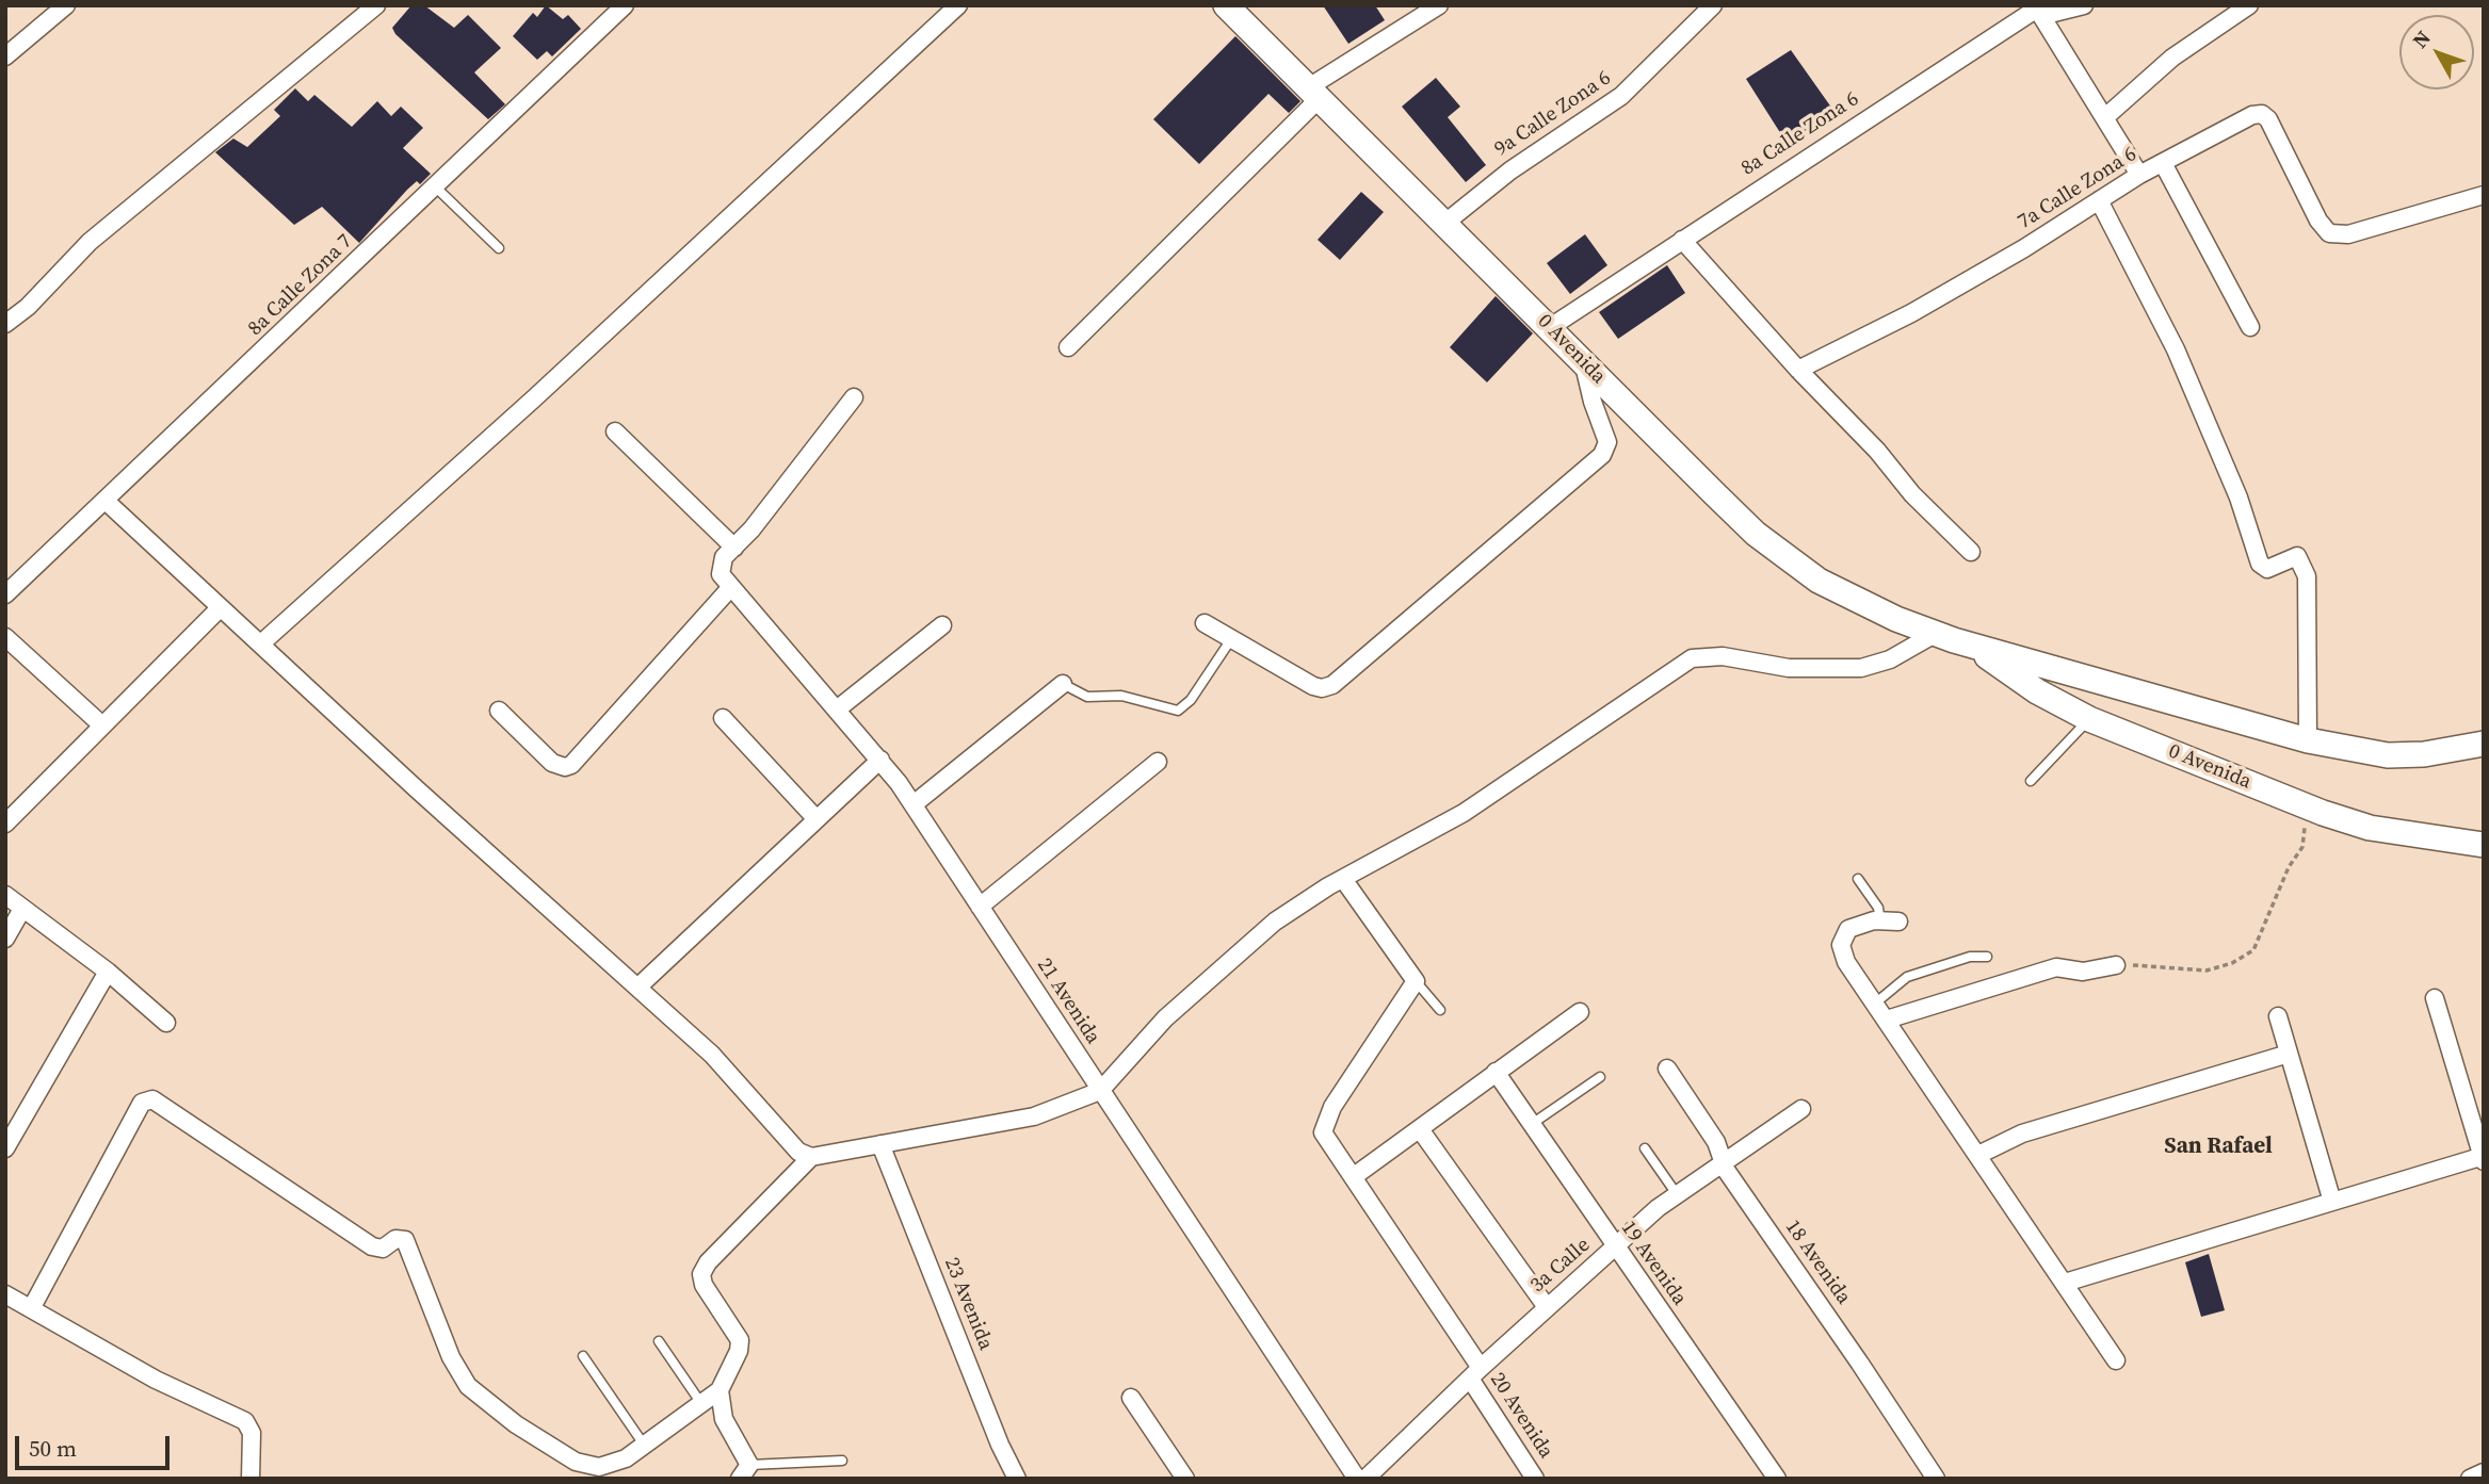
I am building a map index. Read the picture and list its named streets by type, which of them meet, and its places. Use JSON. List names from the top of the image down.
{
  "streets": {
    "street": [
      "9a Calle Zona 6",
      "8a Calle Zona 6",
      "7a Calle Zona 6",
      "8a Calle Zona 7",
      "0 Avenida",
      "21 Avenida",
      "18 Avenida",
      "19 Avenida",
      "3a Calle",
      "23 Avenida",
      "20 Avenida"
    ]
  },
  "crossings": [
    ["9a Calle Zona 6", "0 Avenida"],
    ["8a Calle Zona 6", "0 Avenida"],
    ["18 Avenida", "3a Calle"],
    ["19 Avenida", "3a Calle"],
    ["3a Calle", "20 Avenida"]
  ],
  "districts": ["San Rafael"],
  "scale_bar": "50 m",
  "north": "top left"
}
